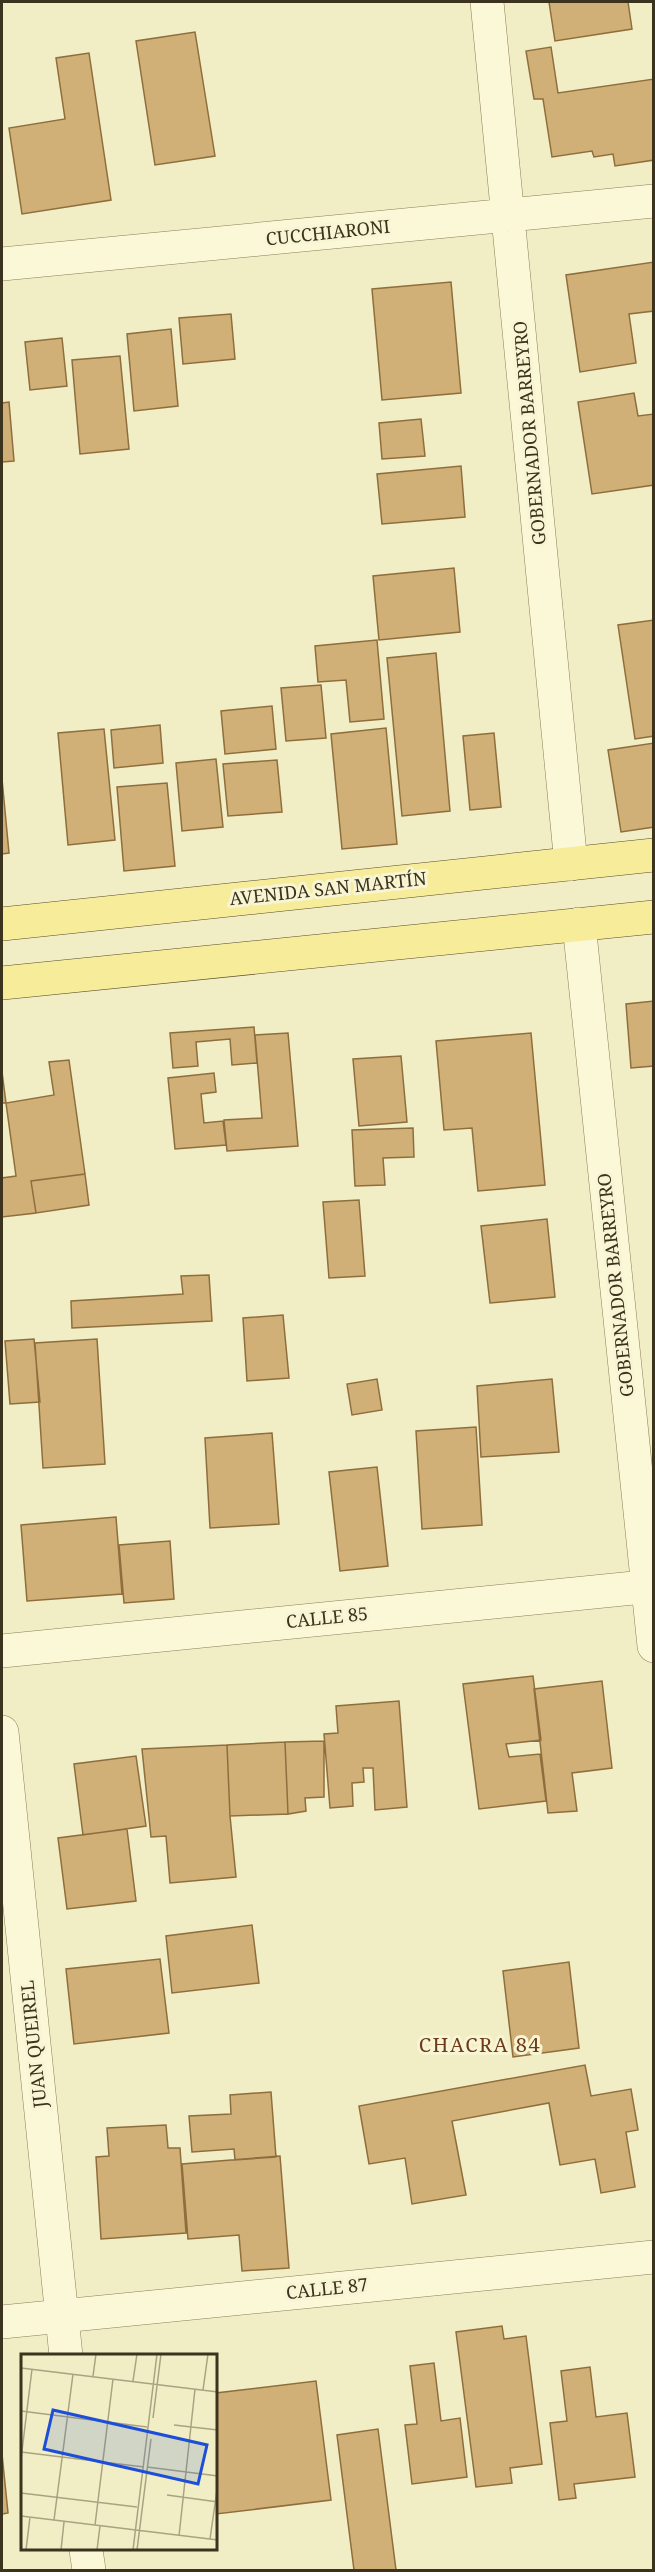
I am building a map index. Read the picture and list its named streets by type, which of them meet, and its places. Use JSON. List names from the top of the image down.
{
  "streets": {
    "main road": ["AVENIDA SAN MARTÍN"],
    "street": [
      "CUCCHIARONI",
      "GOBERNADOR BARREYRO",
      "CALLE 85",
      "JUAN QUEIREL",
      "CALLE 87"
    ]
  },
  "crossings": [
    ["CUCCHIARONI", "GOBERNADOR BARREYRO"],
    ["GOBERNADOR BARREYRO", "AVENIDA SAN MARTÍN"],
    ["GOBERNADOR BARREYRO", "CALLE 85"],
    ["JUAN QUEIREL", "CALLE 87"]
  ],
  "districts": ["CHACRA 84"]
}
